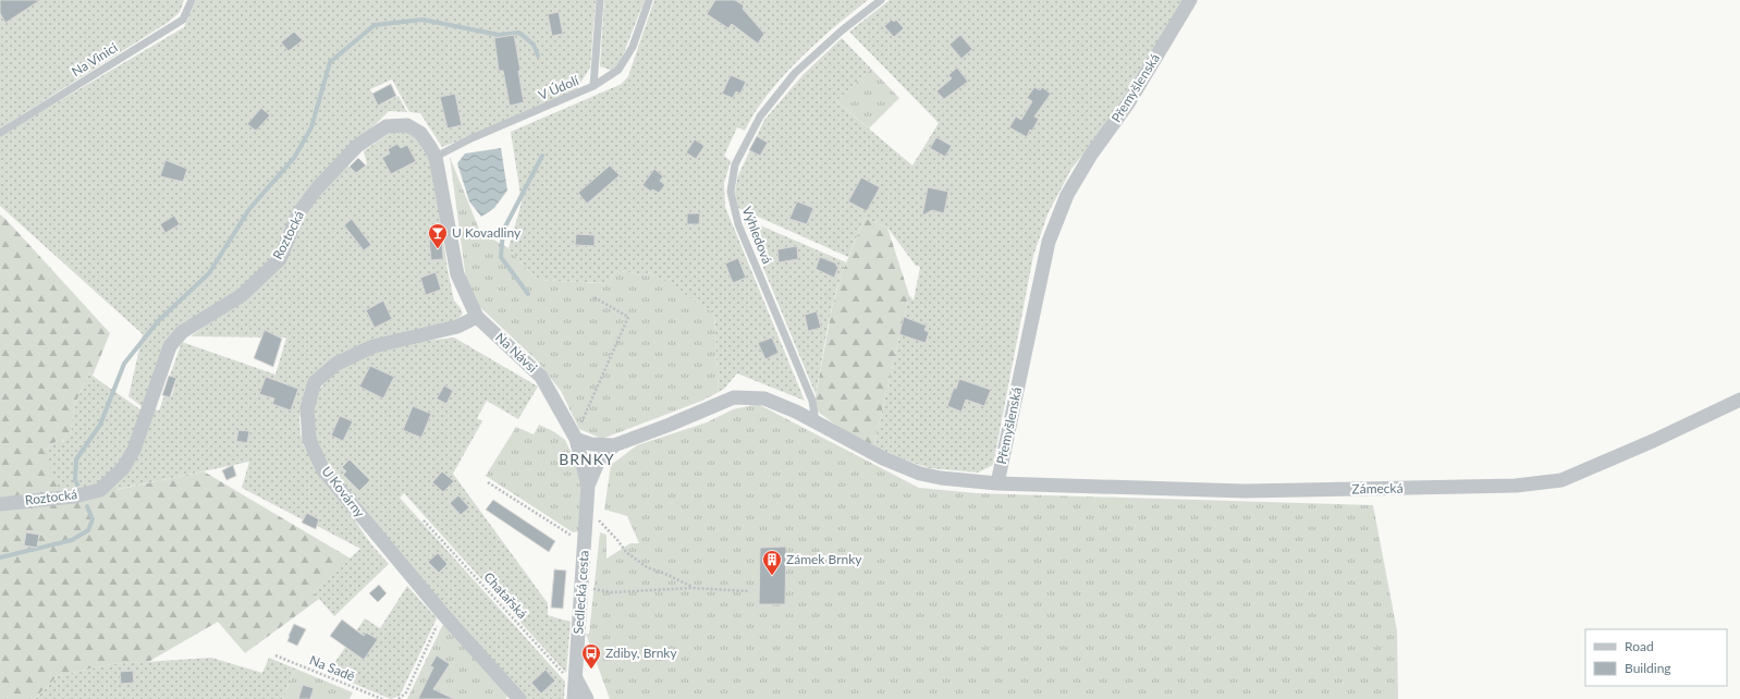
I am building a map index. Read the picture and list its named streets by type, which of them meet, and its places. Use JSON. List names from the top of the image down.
{
  "streets": {
    "street": [
      "Přemyšlenská",
      "Roztocká",
      "Na Návsi",
      "Zámecká",
      "U Kovárny",
      "Sedlecká cesta"
    ],
    "lane": ["Na Vinici", "V Údolí", "Výhledová"],
    "path": ["Chatařská", "Na Sadě"]
  },
  "crossings": [
    ["V Údolí", "Roztocká"],
    ["Přemyšlenská", "Zámecká"],
    ["Roztocká", "Na Návsi"],
    ["Roztocká", "U Kovárny"],
    ["Na Návsi", "U Kovárny"],
    ["Na Návsi", "Sedlecká cesta"],
    ["Sedlecká cesta", "Chatařská"]
  ],
  "districts": ["BRNKY"],
  "places": {
    "bar": ["U Kovadliny"],
    "building": ["Zámek Brnky"],
    "bus stop": ["Zdiby, Brnky"]
  },
  "legend": ["Road", "Building"]
}
